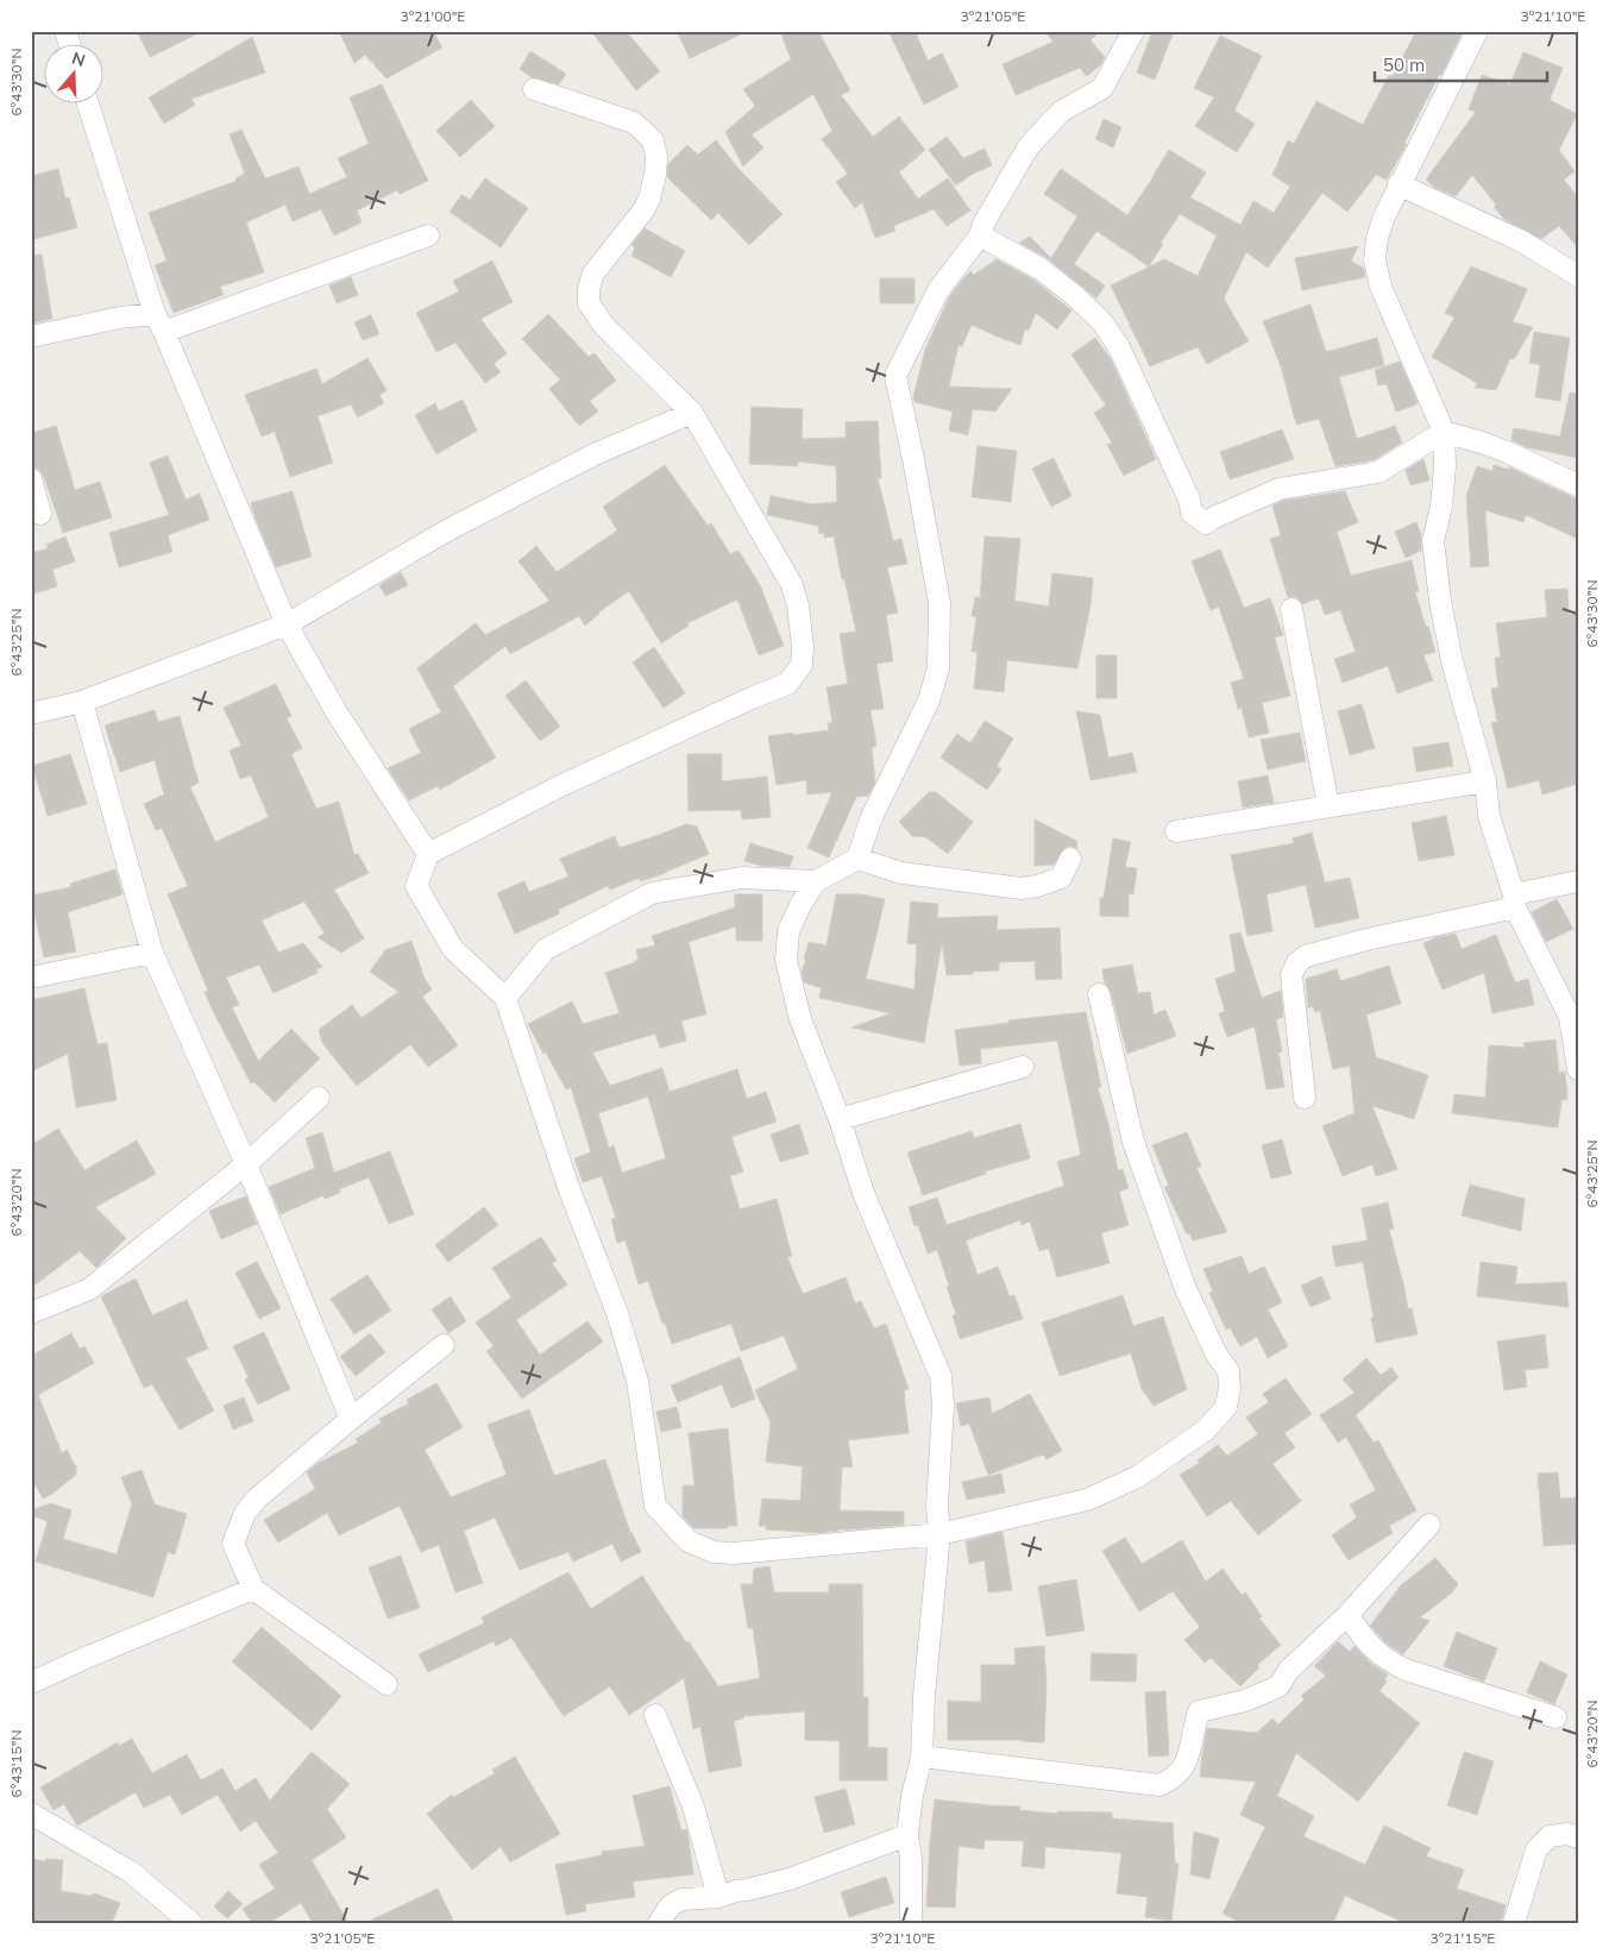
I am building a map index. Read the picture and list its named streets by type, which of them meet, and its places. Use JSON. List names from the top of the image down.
{
  "scale_bar": "50 m",
  "north": "top",
  "coordinates": [
    "3°21'00\"E",
    "3°21'05\"E",
    "3°21'10\"E",
    "6°43'30\"N",
    "6°43'25\"N",
    "6°43'20\"N",
    "6°43'15\"N",
    "3°21'15\"E"
  ]
}
